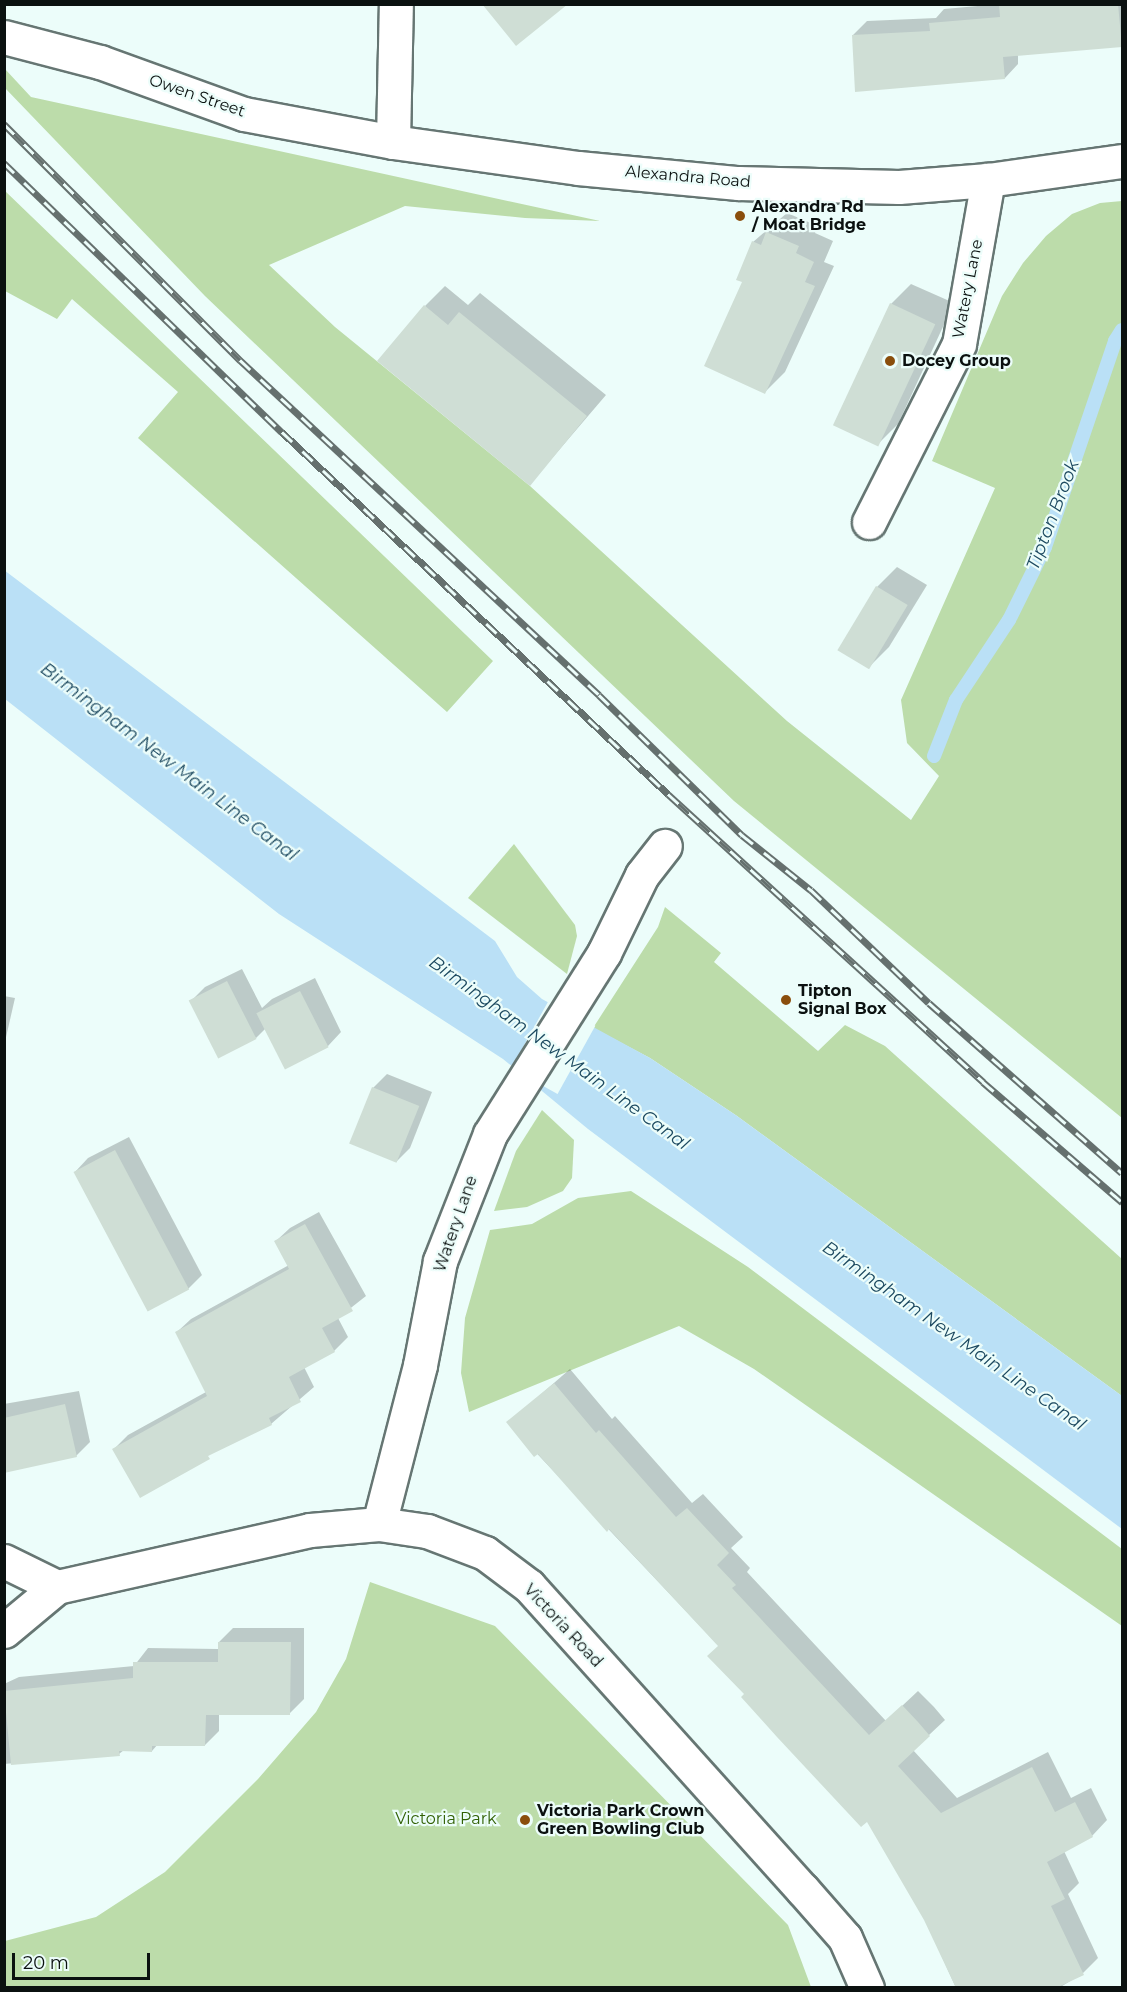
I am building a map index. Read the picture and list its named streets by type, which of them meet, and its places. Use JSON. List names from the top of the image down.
{
  "streets": {
    "street": [
      "Owen Street",
      "Alexandra Road",
      "Watery Lane",
      "Victoria Road"
    ]
  },
  "crossings": [
    ["Owen Street", "Alexandra Road"],
    ["Alexandra Road", "Watery Lane"],
    ["Watery Lane", "Victoria Road"]
  ],
  "water": ["Tipton Brook", "Birmingham New Main Line Canal"],
  "parks": ["Victoria Park"],
  "places": [
    "Alexandra Rd / Moat Bridge",
    "Docey Group",
    "Tipton Signal Box",
    "Victoria Park Crown Green Bowling Club"
  ],
  "scale_bar": "20 m"
}
